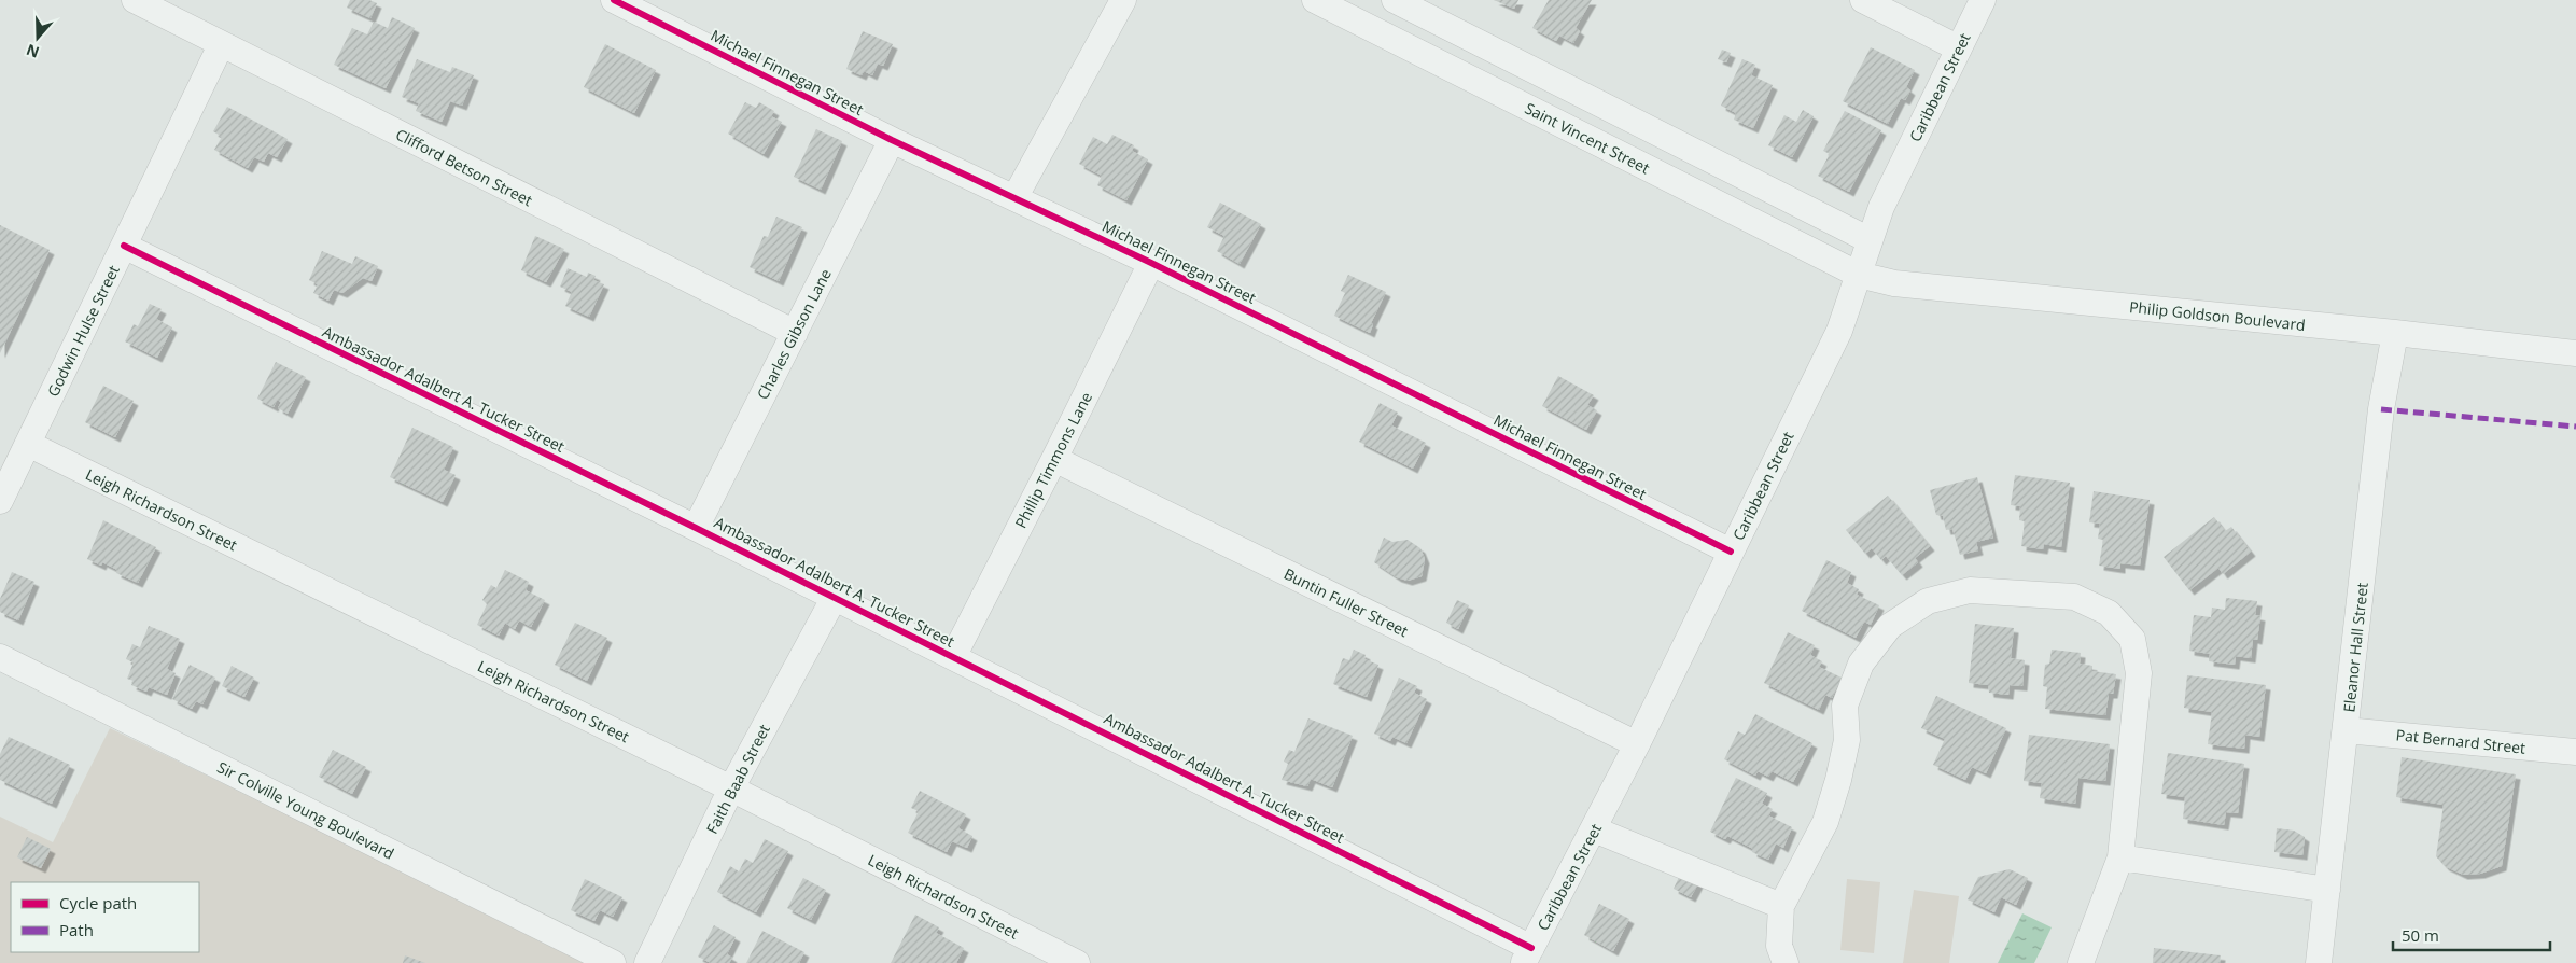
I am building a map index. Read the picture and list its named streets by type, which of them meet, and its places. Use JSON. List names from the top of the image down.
{
  "streets": {
    "street": [
      "Michael Finnegan Street",
      "Caribbean Street",
      "Saint Vincent Street",
      "Clifford Betson Street",
      "Philip Goldson Boulevard",
      "Godwin Hulse Street",
      "Charles Gibson Lane",
      "Ambassador Adalbert A. Tucker Street",
      "Phillip Timmons Lane",
      "Leigh Richardson Street",
      "Buntin Fuller Street",
      "Eleanor Hall Street",
      "Pat Bernard Street",
      "Faith Baab Street",
      "Sir Colville Young Boulevard"
    ]
  },
  "crossings": [
    ["Michael Finnegan Street", "Caribbean Street"],
    ["Michael Finnegan Street", "Charles Gibson Lane"],
    ["Michael Finnegan Street", "Phillip Timmons Lane"],
    ["Caribbean Street", "Saint Vincent Street"],
    ["Caribbean Street", "Philip Goldson Boulevard"],
    ["Caribbean Street", "Ambassador Adalbert A. Tucker Street"],
    ["Caribbean Street", "Buntin Fuller Street"],
    ["Saint Vincent Street", "Philip Goldson Boulevard"],
    ["Clifford Betson Street", "Godwin Hulse Street"],
    ["Clifford Betson Street", "Charles Gibson Lane"],
    ["Philip Goldson Boulevard", "Eleanor Hall Street"],
    ["Godwin Hulse Street", "Ambassador Adalbert A. Tucker Street"],
    ["Godwin Hulse Street", "Leigh Richardson Street"],
    ["Charles Gibson Lane", "Ambassador Adalbert A. Tucker Street"],
    ["Ambassador Adalbert A. Tucker Street", "Phillip Timmons Lane"],
    ["Ambassador Adalbert A. Tucker Street", "Faith Baab Street"],
    ["Phillip Timmons Lane", "Buntin Fuller Street"],
    ["Leigh Richardson Street", "Faith Baab Street"],
    ["Eleanor Hall Street", "Pat Bernard Street"]
  ],
  "legend": ["Cycle path", "Path"],
  "scale_bar": "50 m",
  "north": "bottom"
}
